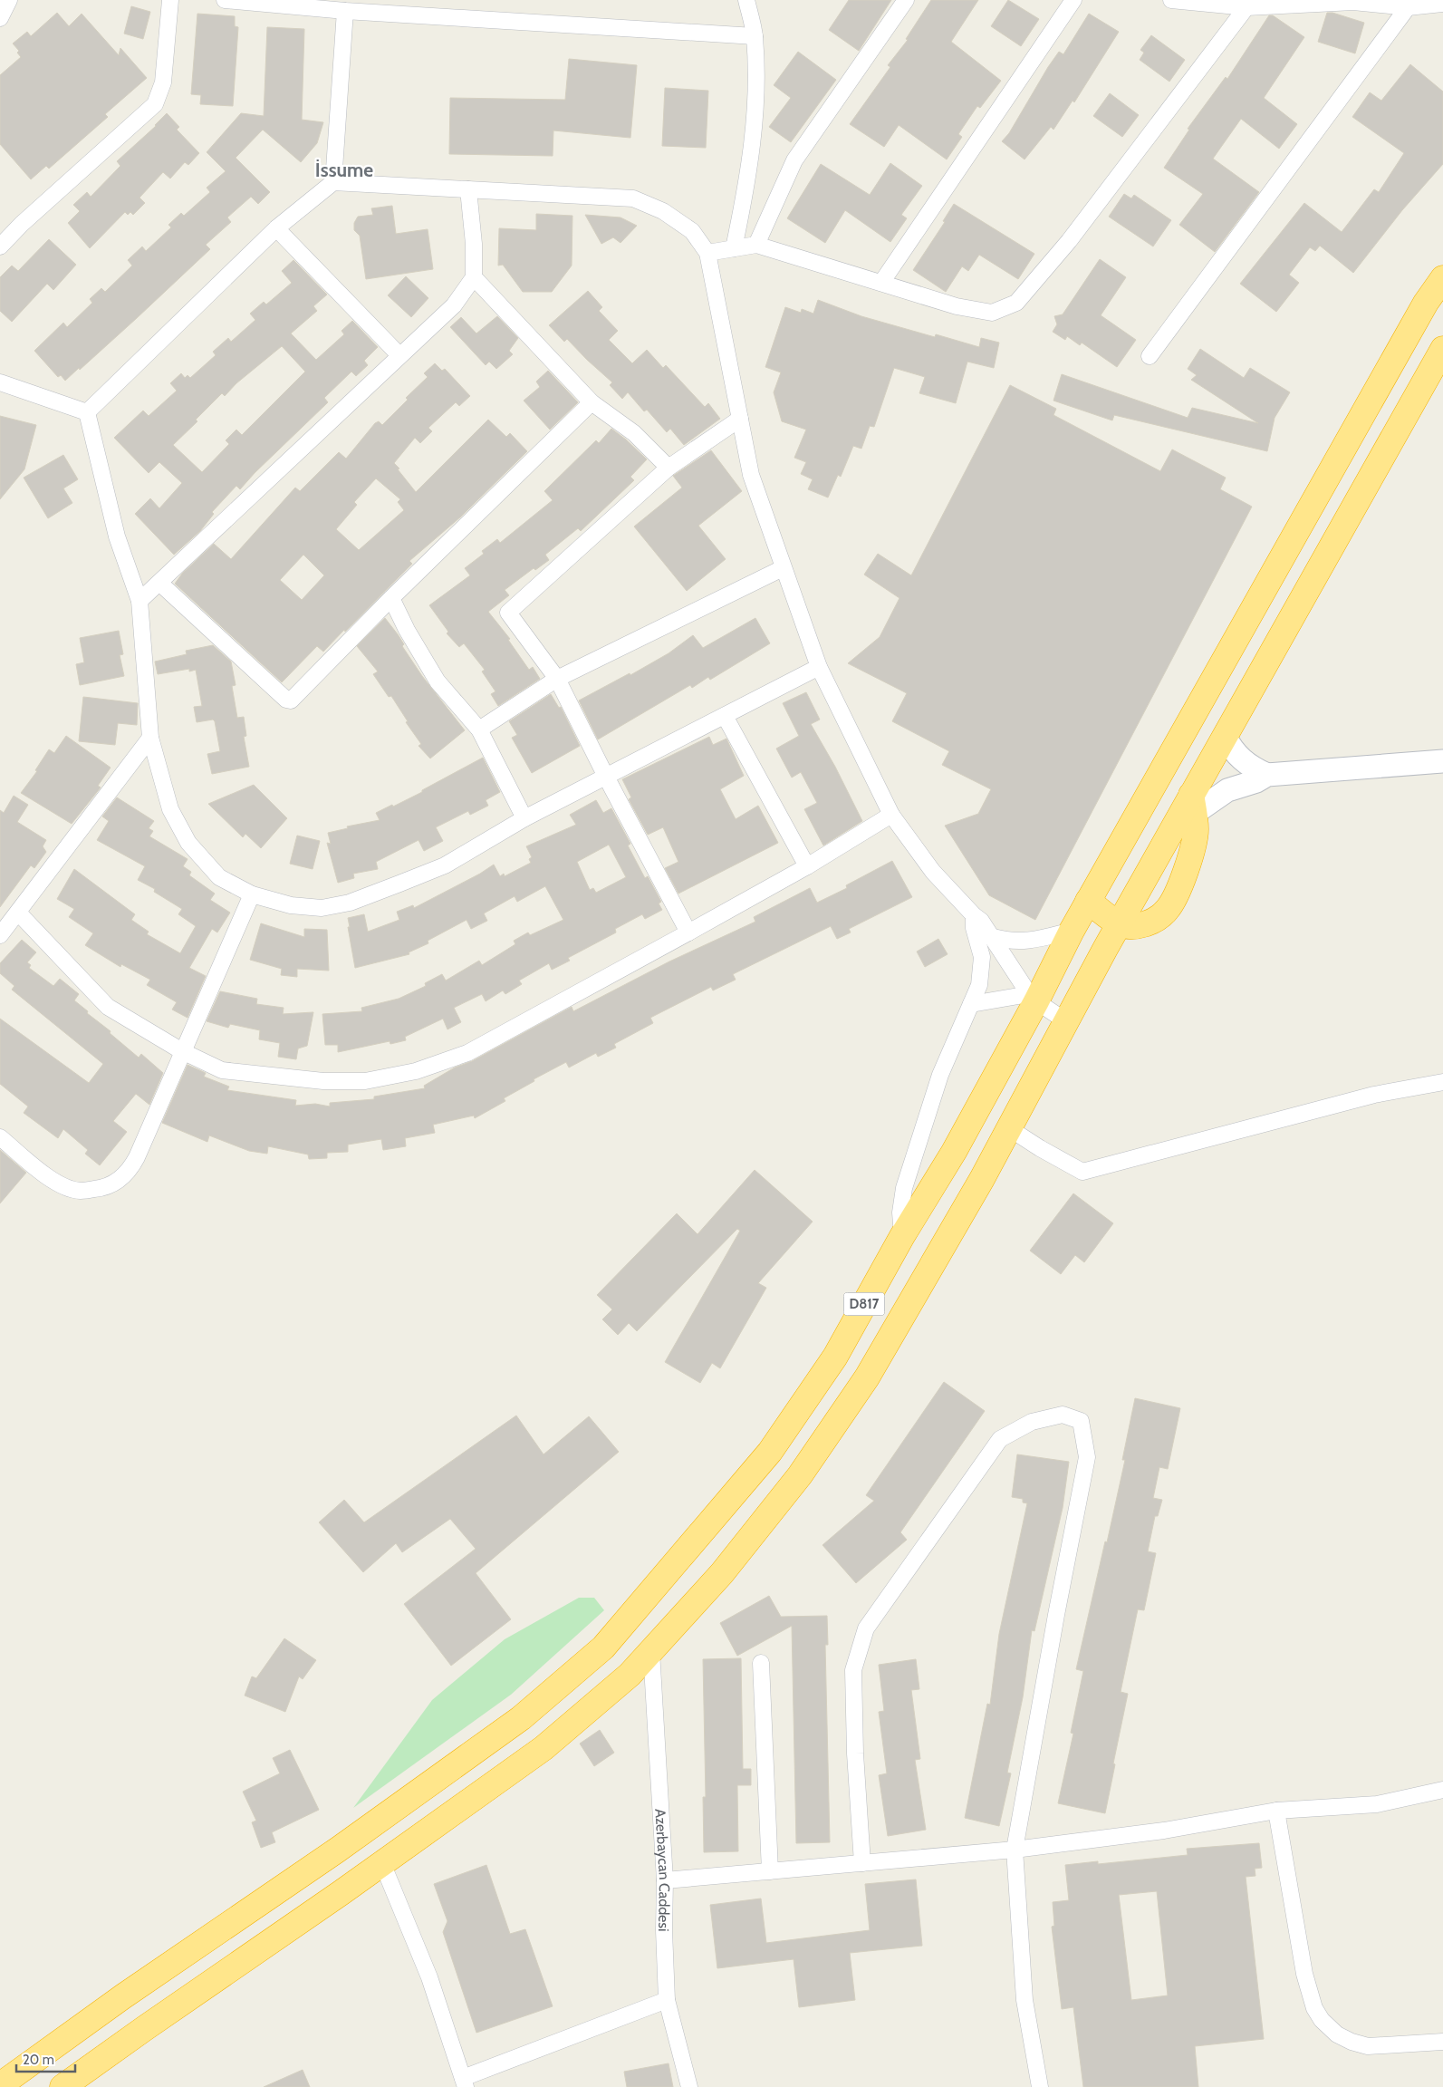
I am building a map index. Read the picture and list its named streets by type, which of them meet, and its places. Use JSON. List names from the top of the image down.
{
  "streets": {
    "highway": ["D817"],
    "street": ["Azerbaycan Caddesi"]
  },
  "crossings": [
    ["D817", "Azerbaycan Caddesi"]
  ],
  "districts": ["İssume"],
  "scale_bar": "20 m"
}
